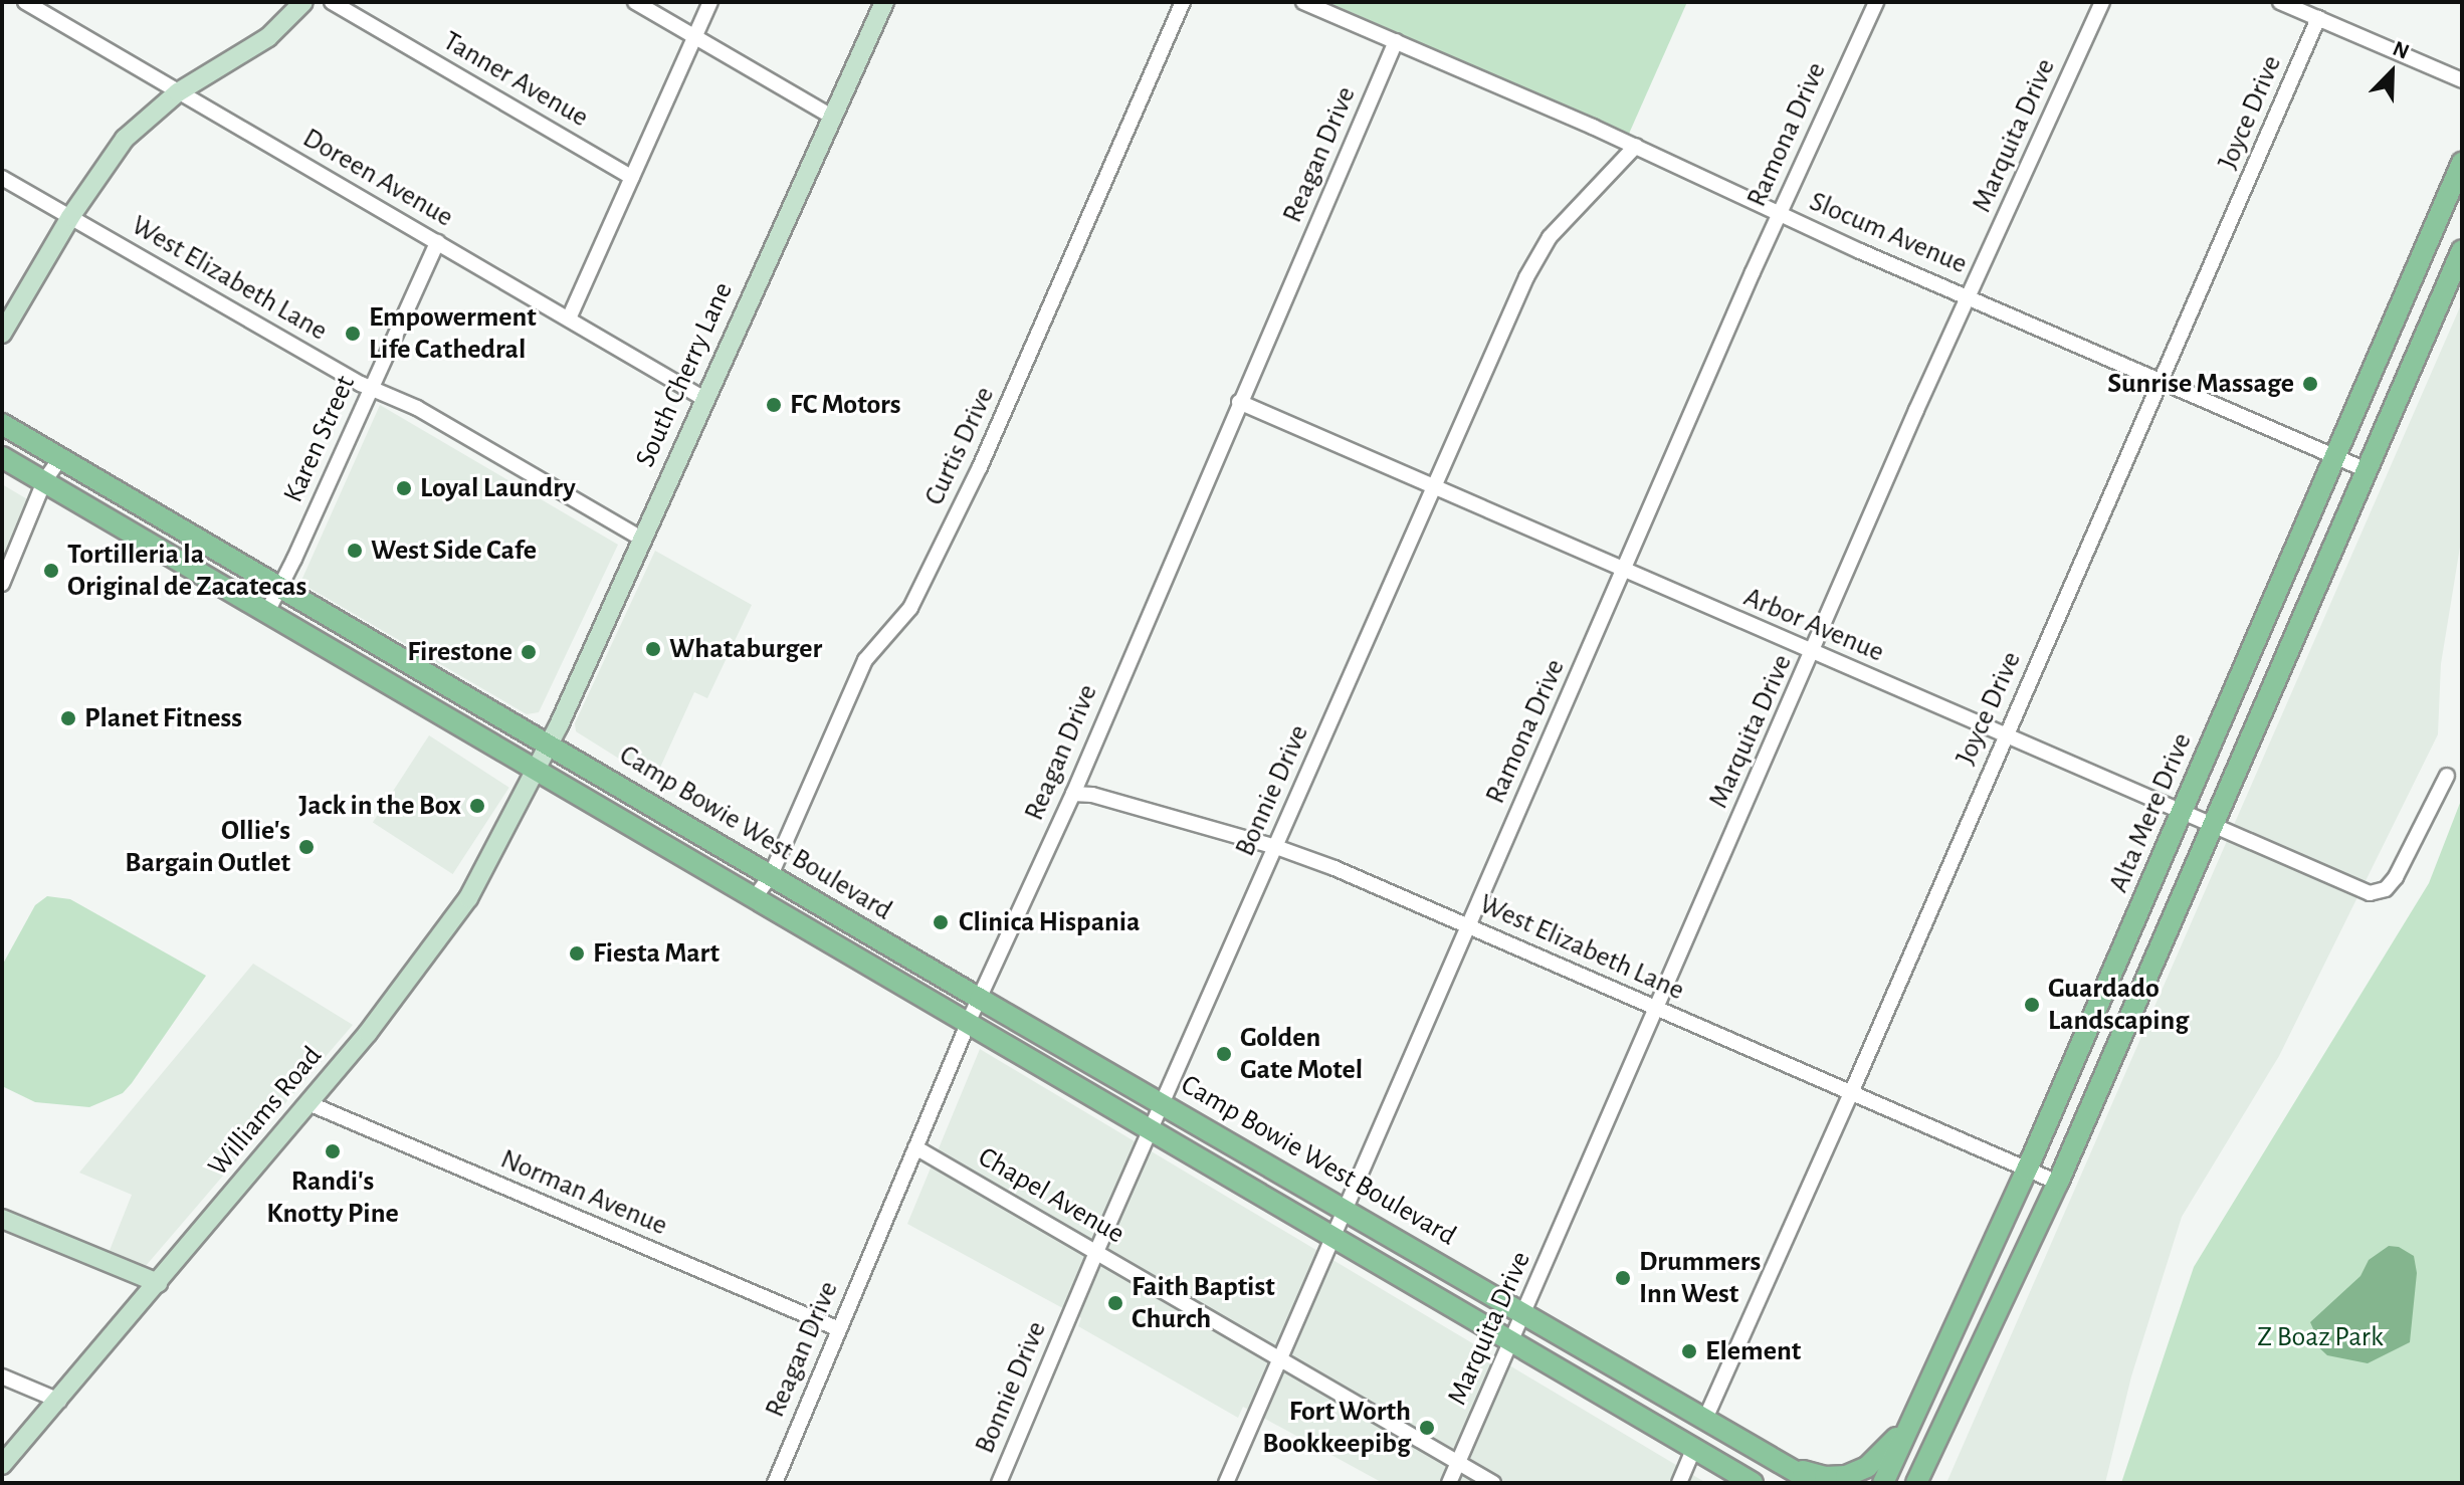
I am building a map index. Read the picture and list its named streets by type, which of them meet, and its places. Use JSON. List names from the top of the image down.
{
  "streets": {
    "main road": ["Alta Mere Drive", "Camp Bowie West Boulevard"],
    "street": [
      "Tanner Avenue",
      "Joyce Drive",
      "Ramona Drive",
      "Marquita Drive",
      "Reagan Drive",
      "Doreen Avenue",
      "Slocum Avenue",
      "West Elizabeth Lane",
      "South Cherry Lane",
      "Karen Street",
      "Curtis Drive",
      "Arbor Avenue",
      "Bonnie Drive",
      "Williams Road",
      "Norman Avenue",
      "Chapel Avenue"
    ]
  },
  "crossings": [
    ["Joyce Drive", "Slocum Avenue"],
    ["Joyce Drive", "West Elizabeth Lane"],
    ["Joyce Drive", "Arbor Avenue"],
    ["Joyce Drive", "Camp Bowie West Boulevard"],
    ["Ramona Drive", "Slocum Avenue"],
    ["Ramona Drive", "West Elizabeth Lane"],
    ["Ramona Drive", "Arbor Avenue"],
    ["Ramona Drive", "Camp Bowie West Boulevard"],
    ["Ramona Drive", "Chapel Avenue"],
    ["Marquita Drive", "Slocum Avenue"],
    ["Marquita Drive", "West Elizabeth Lane"],
    ["Marquita Drive", "Arbor Avenue"],
    ["Marquita Drive", "Camp Bowie West Boulevard"],
    ["Marquita Drive", "Chapel Avenue"],
    ["Reagan Drive", "Slocum Avenue"],
    ["Reagan Drive", "West Elizabeth Lane"],
    ["Reagan Drive", "Arbor Avenue"],
    ["Reagan Drive", "Camp Bowie West Boulevard"],
    ["Reagan Drive", "Norman Avenue"],
    ["Reagan Drive", "Chapel Avenue"],
    ["Doreen Avenue", "South Cherry Lane"],
    ["Doreen Avenue", "Karen Street"],
    ["Slocum Avenue", "Bonnie Drive"],
    ["Slocum Avenue", "Alta Mere Drive"],
    ["West Elizabeth Lane", "South Cherry Lane"],
    ["West Elizabeth Lane", "Karen Street"],
    ["West Elizabeth Lane", "Bonnie Drive"],
    ["West Elizabeth Lane", "Alta Mere Drive"],
    ["South Cherry Lane", "Camp Bowie West Boulevard"],
    ["South Cherry Lane", "Williams Road"],
    ["Karen Street", "Camp Bowie West Boulevard"],
    ["Curtis Drive", "Camp Bowie West Boulevard"],
    ["Arbor Avenue", "Bonnie Drive"],
    ["Arbor Avenue", "Alta Mere Drive"],
    ["Bonnie Drive", "Camp Bowie West Boulevard"],
    ["Bonnie Drive", "Chapel Avenue"],
    ["Camp Bowie West Boulevard", "Williams Road"],
    ["Williams Road", "Norman Avenue"]
  ],
  "parks": ["Z Boaz Park"],
  "places": [
    "Empowerment Life Cathedral",
    "Sunrise Massage",
    "FC Motors",
    "Loyal Laundry",
    "West Side Cafe",
    "Tortilleria la Original de Zacatecas",
    "Whataburger",
    "Firestone",
    "Planet Fitness",
    "Jack in the Box",
    "Ollie's Bargain Outlet",
    "Clinica Hispania",
    "Fiesta Mart",
    "Guardado Landscaping",
    "Golden Gate Motel",
    "Randi's Knotty Pine",
    "Drummers Inn West",
    "Faith Baptist Church",
    "Element",
    "Fort Worth Bookkeepibg"
  ],
  "north": "top right"
}
